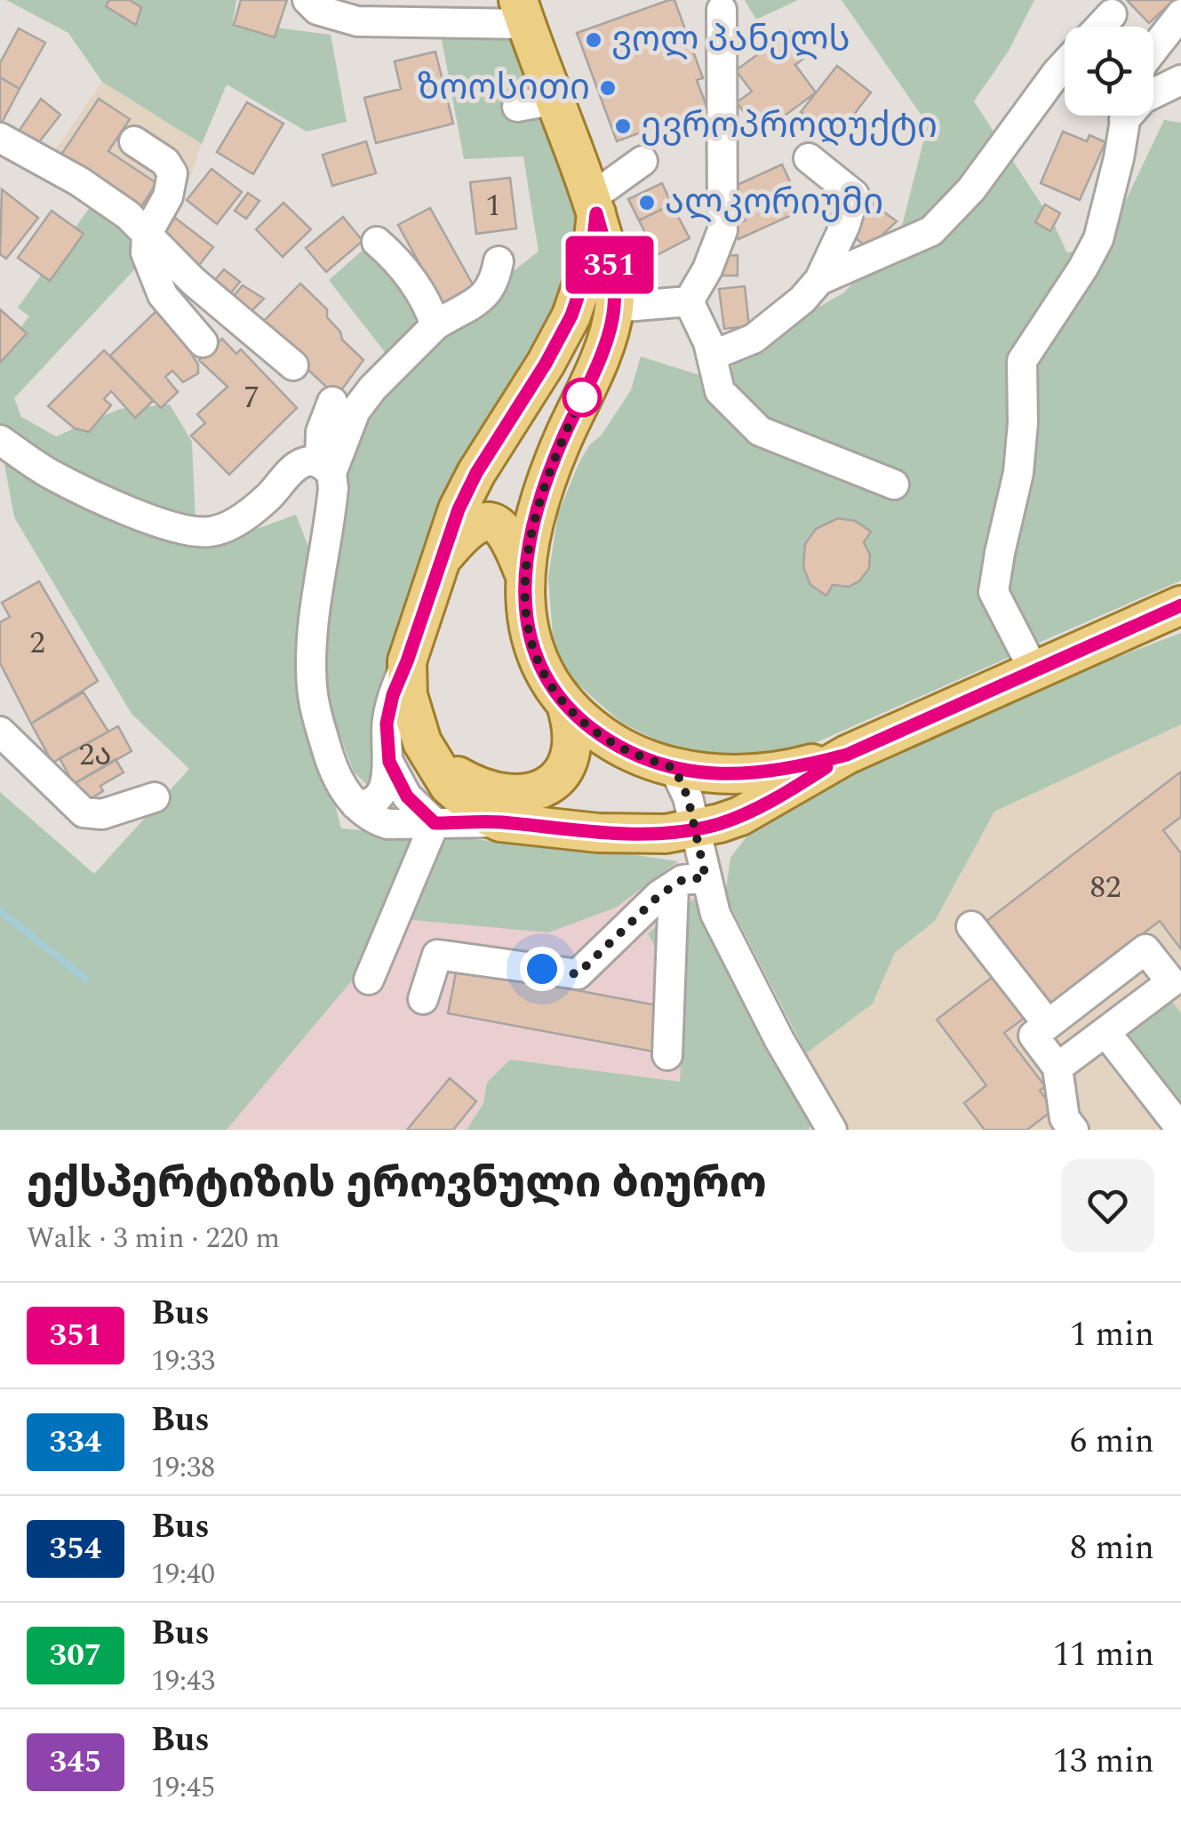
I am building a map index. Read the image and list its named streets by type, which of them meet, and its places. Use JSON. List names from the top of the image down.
{
  "places": [
    "ვოლ პანელს",
    "ზოოსითი",
    "ევროპროდუქტი",
    "ალკორიუმი"
  ],
  "lines": ["bus line 351"],
  "house_numbers": [
    "1",
    "7",
    "2",
    "2ა",
    "82"
  ],
  "page": {
    "on_map": "351",
    "heading": ["ექსპერტიზის ეროვნული ბიურო", "Walk · 3 min · 220 m"],
    "list": [
      {
        "mark": "351",
        "name": "Bus",
        "note": "19:33",
        "value": "1 min"
      },
      {
        "mark": "334",
        "name": "Bus",
        "note": "19:38",
        "value": "6 min"
      },
      {
        "mark": "354",
        "name": "Bus",
        "note": "19:40",
        "value": "8 min"
      },
      {
        "mark": "307",
        "name": "Bus",
        "note": "19:43",
        "value": "11 min"
      },
      {
        "mark": "345",
        "name": "Bus",
        "note": "19:45",
        "value": "13 min"
      }
    ]
  }
}
